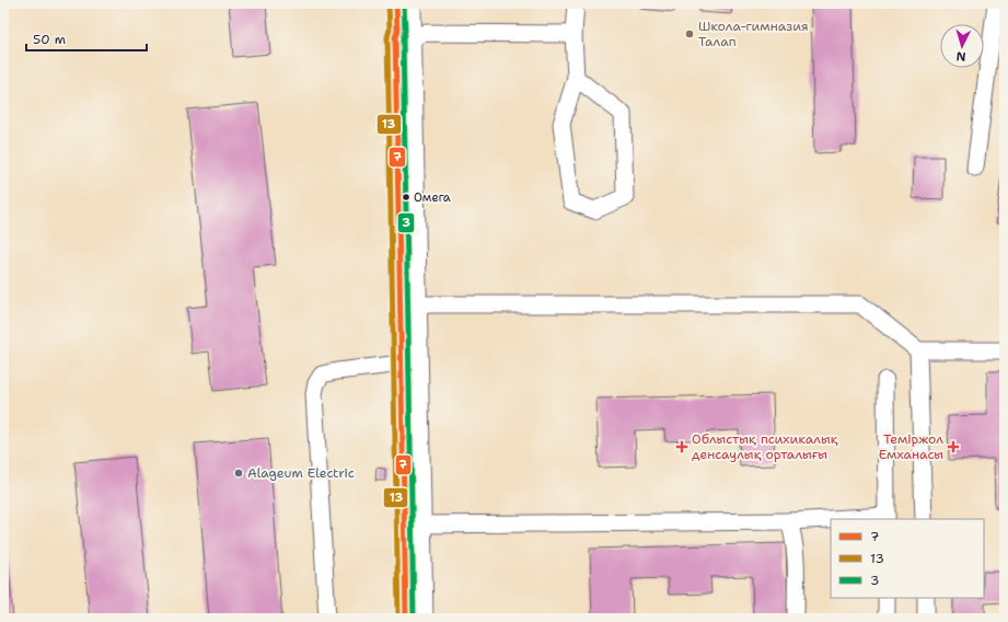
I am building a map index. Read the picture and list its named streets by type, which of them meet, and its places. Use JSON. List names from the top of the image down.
{
  "places": {
    "other": ["Школа-гимназия Талап", "Омега", "Alageum Electric"],
    "health": ["Облыстық психикалық денсаулық орталығы", "Теміржол Емханасы"]
  },
  "lines": ["transit line 7", "transit line 13", "transit line 3"],
  "legend": ["7", "13", "3"],
  "scale_bar": "50 m",
  "north": "bottom"
}
